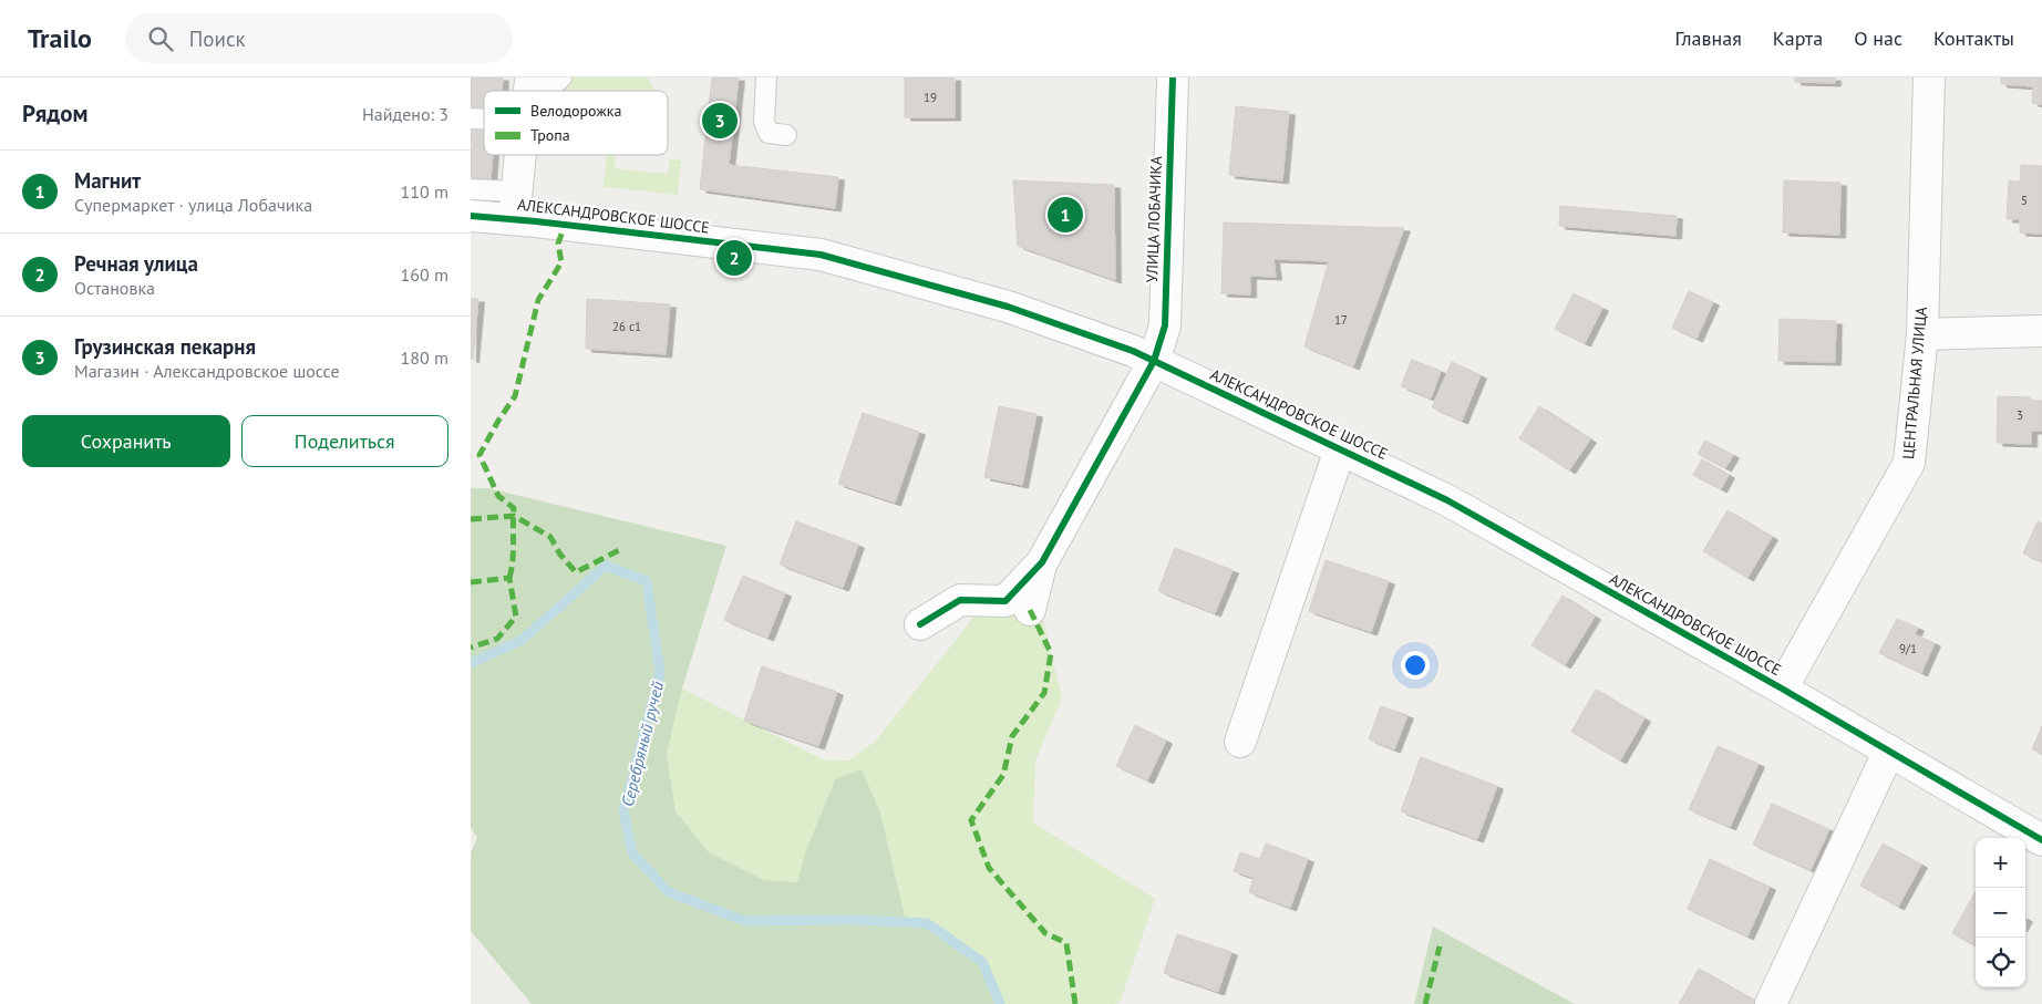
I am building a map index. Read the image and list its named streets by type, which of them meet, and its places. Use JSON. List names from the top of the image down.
{
  "streets": {
    "street": ["АЛЕКСАНДРОВСКОЕ ШОССЕ", "УЛИЦА ЛОБАЧИКА", "ЦЕНТРАЛЬНАЯ УЛИЦА"]
  },
  "crossings": [
    ["АЛЕКСАНДРОВСКОЕ ШОССЕ", "УЛИЦА ЛОБАЧИКА"],
    ["АЛЕКСАНДРОВСКОЕ ШОССЕ", "ЦЕНТРАЛЬНАЯ УЛИЦА"]
  ],
  "water": ["Серебряный ручей"],
  "house_numbers": [
    "19",
    "5",
    "17",
    "26 с1",
    "3",
    "9/1"
  ],
  "legend": ["Велодорожка", "Тропа"],
  "page": {
    "header": "Trailo",
    "search": "Поиск",
    "nav": [
      "Главная",
      "Карта",
      "О нас",
      "Контакты"
    ],
    "heading": ["Рядом", "Найдено: 3"],
    "pins": ["3", "1", "2"],
    "list": [
      {
        "mark": "1",
        "name": "Магнит",
        "note": "Супермаркет · улица Лобачика",
        "value": "110 m"
      },
      {
        "mark": "2",
        "name": "Речная улица",
        "note": "Остановка",
        "value": "160 m"
      },
      {
        "mark": "3",
        "name": "Грузинская пекарня",
        "note": "Магазин · Александровское шоссе",
        "value": "180 m"
      }
    ],
    "buttons": ["Сохранить", "Поделиться"],
    "map_buttons": ["+", "−"]
  }
}
